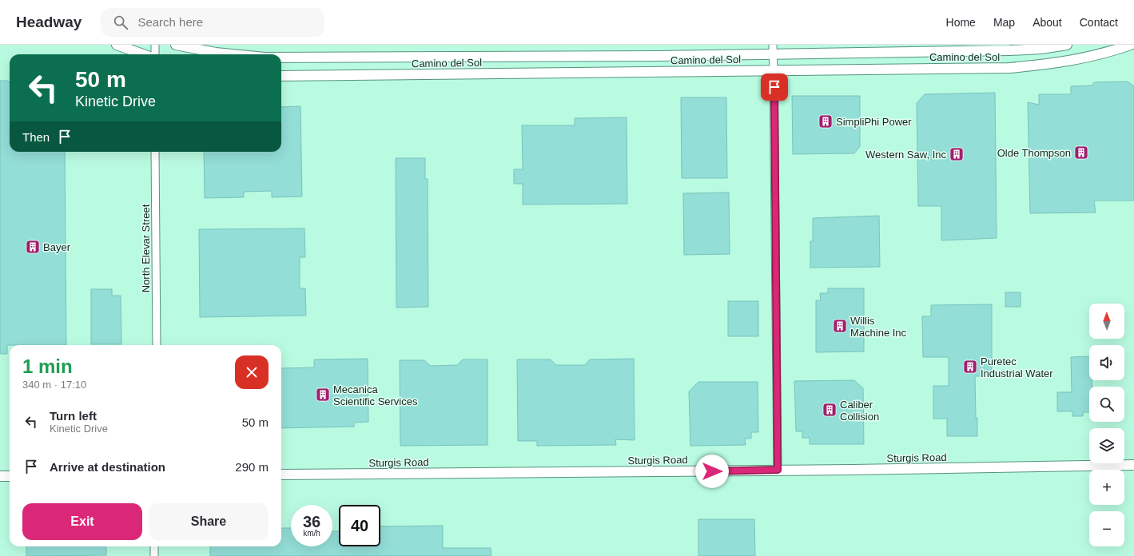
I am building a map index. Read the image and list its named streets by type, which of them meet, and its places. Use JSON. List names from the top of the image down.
{
  "streets": {
    "street": ["Camino del Sol", "North Elevar Street", "Sturgis Road"]
  },
  "places": {
    "building": [
      "SimpliPhi Power",
      "Olde Thompson",
      "Western Saw, Inc",
      "Bayer",
      "Willis Machine Inc",
      "Puretec Industrial Water",
      "Mecanica Scientific Services",
      "Caliber Collision"
    ]
  },
  "north": "top",
  "page": {
    "header": "Headway",
    "search": "Search here",
    "nav": [
      "Home",
      "Map",
      "About",
      "Contact"
    ],
    "turn": ["50 m", "Kinetic Drive"],
    "then": "Then",
    "map_buttons": ["+", "−"],
    "heading": ["1 min", "340 m · 17:10"],
    "list": [
      {
        "name": "Turn left",
        "note": "Kinetic Drive",
        "value": "50 m"
      },
      {
        "name": "Arrive at destination",
        "value": "290 m"
      }
    ],
    "buttons": ["Exit", "Share"],
    "speed": "36 km/h",
    "limit": "40"
  }
}
